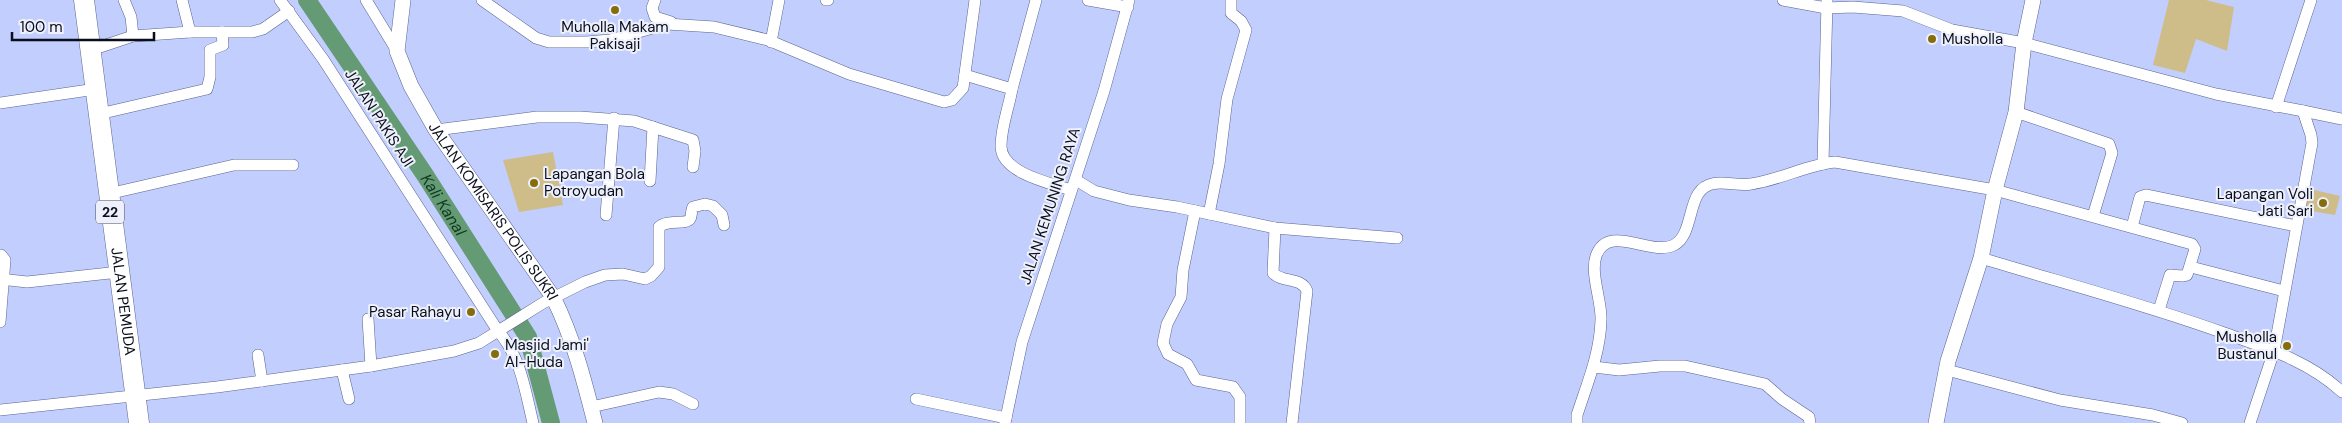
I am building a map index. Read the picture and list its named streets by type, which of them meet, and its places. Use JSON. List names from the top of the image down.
{
  "streets": {
    "highway": ["22", "JALAN PEMUDA"],
    "main road": ["JALAN KOMISARIS POLIS SUKRI"],
    "street": ["JALAN PAKIS AJI", "JALAN KEMUNING RAYA"]
  },
  "water": ["Kali Kanal"],
  "places": [
    "Muholla Makam Pakisaji",
    "Musholla",
    "Lapangan Bola Potroyudan",
    "Lapangan Voli Jati Sari",
    "Pasar Rahayu",
    "Musholla Bustanul",
    "Masjid Jami' Al-Huda"
  ],
  "scale_bar": "100 m"
}
